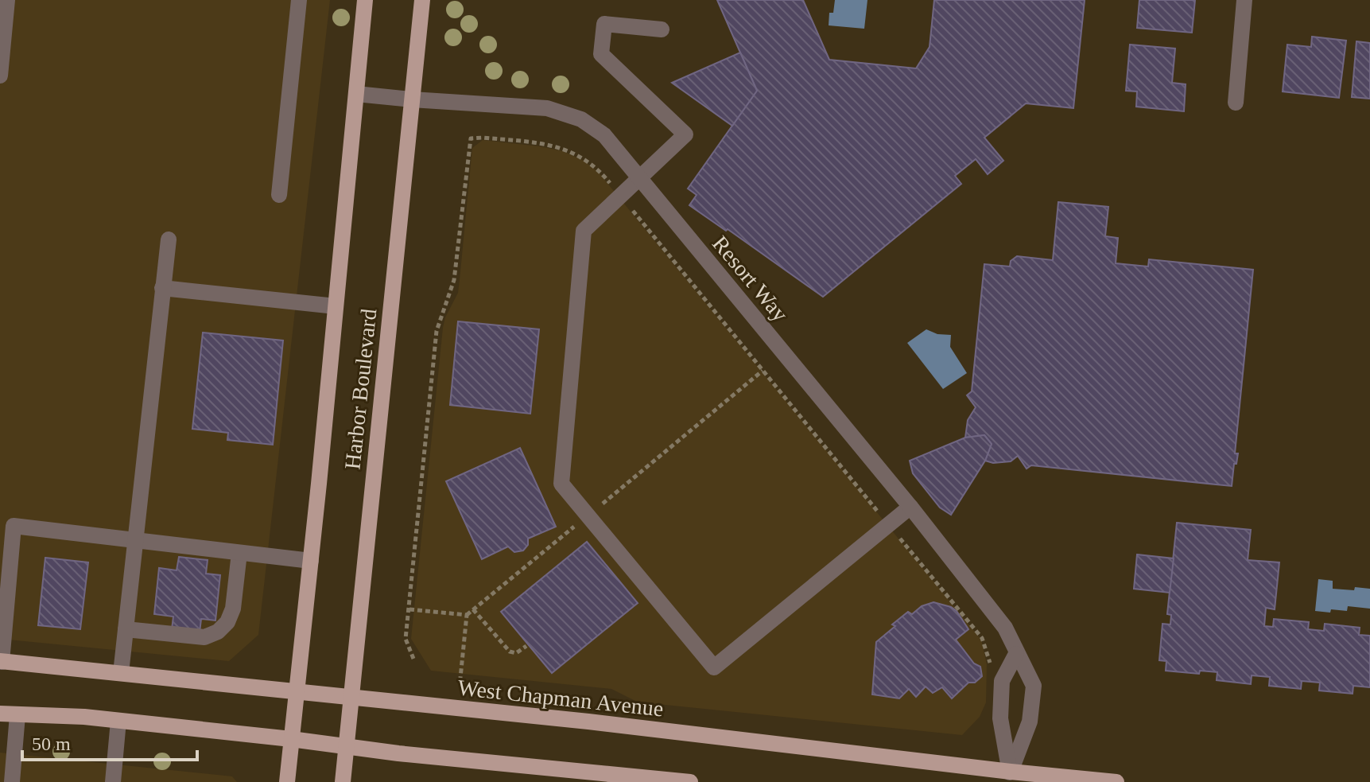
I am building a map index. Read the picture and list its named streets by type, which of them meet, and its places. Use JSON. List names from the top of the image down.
{
  "streets": {
    "main road": ["Harbor Boulevard", "West Chapman Avenue"],
    "street": ["Resort Way"]
  },
  "crossings": [
    ["Resort Way", "Harbor Boulevard"],
    ["Resort Way", "West Chapman Avenue"],
    ["Harbor Boulevard", "West Chapman Avenue"]
  ],
  "scale_bar": "50 m"
}
